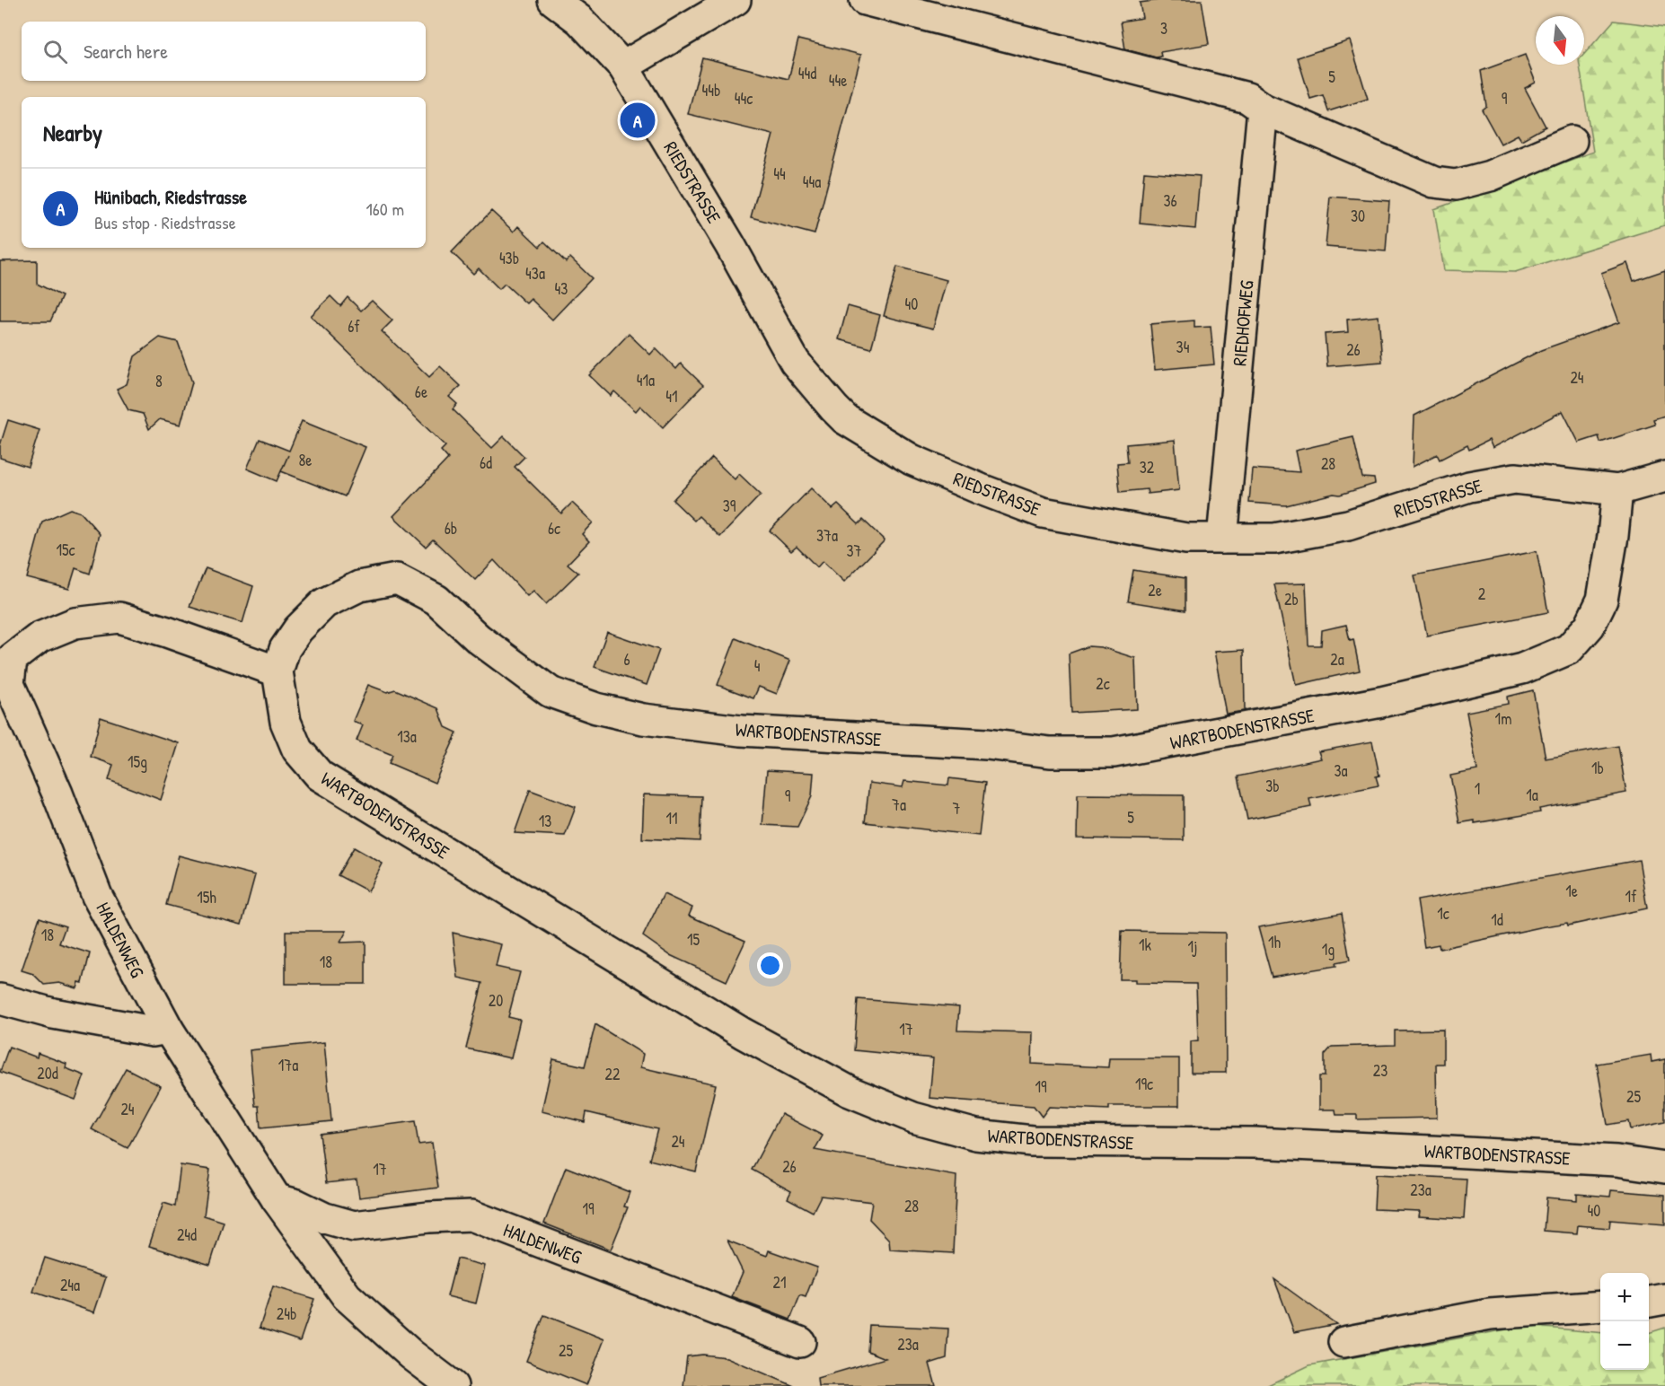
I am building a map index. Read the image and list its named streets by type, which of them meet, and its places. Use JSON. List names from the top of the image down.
{
  "streets": {
    "street": [
      "RIEDSTRASSE",
      "RIEDHOFWEG",
      "WARTBODENSTRASSE",
      "HALDENWEG"
    ]
  },
  "crossings": [
    ["RIEDSTRASSE", "RIEDHOFWEG"],
    ["RIEDSTRASSE", "WARTBODENSTRASSE"],
    ["WARTBODENSTRASSE", "HALDENWEG"]
  ],
  "house_numbers": [
    "3",
    "44d",
    "5",
    "44e",
    "44b",
    "44c",
    "9",
    "44",
    "44a",
    "36",
    "30",
    "43b",
    "43a",
    "43",
    "40",
    "6f",
    "34",
    "26",
    "24",
    "41a",
    "8",
    "6e",
    "41",
    "8e",
    "6d",
    "28",
    "32",
    "39",
    "6b",
    "6c",
    "37a",
    "15c",
    "37",
    "2e",
    "2",
    "2b",
    "6",
    "2a",
    "4",
    "2c",
    "1m",
    "13a",
    "15g",
    "1b",
    "3a",
    "3b",
    "1",
    "1a",
    "9",
    "7a",
    "7",
    "5",
    "11",
    "13",
    "1e",
    "1f",
    "15h",
    "1c",
    "1d",
    "18",
    "15",
    "1h",
    "1k",
    "1j",
    "1g",
    "18",
    "20",
    "17",
    "17a",
    "23",
    "20d",
    "22",
    "19c",
    "19",
    "25",
    "24",
    "24",
    "26",
    "17",
    "23a",
    "28",
    "19",
    "40",
    "24d",
    "21",
    "24a",
    "24b",
    "23a",
    "25"
  ],
  "north": "bottom",
  "page": {
    "search": "Search here",
    "heading": "Nearby",
    "pins": "A",
    "list": [
      {
        "mark": "A",
        "name": "Hünibach, Riedstrasse",
        "note": "Bus stop · Riedstrasse",
        "value": "160 m"
      }
    ],
    "map_buttons": ["+", "−"]
  }
}
